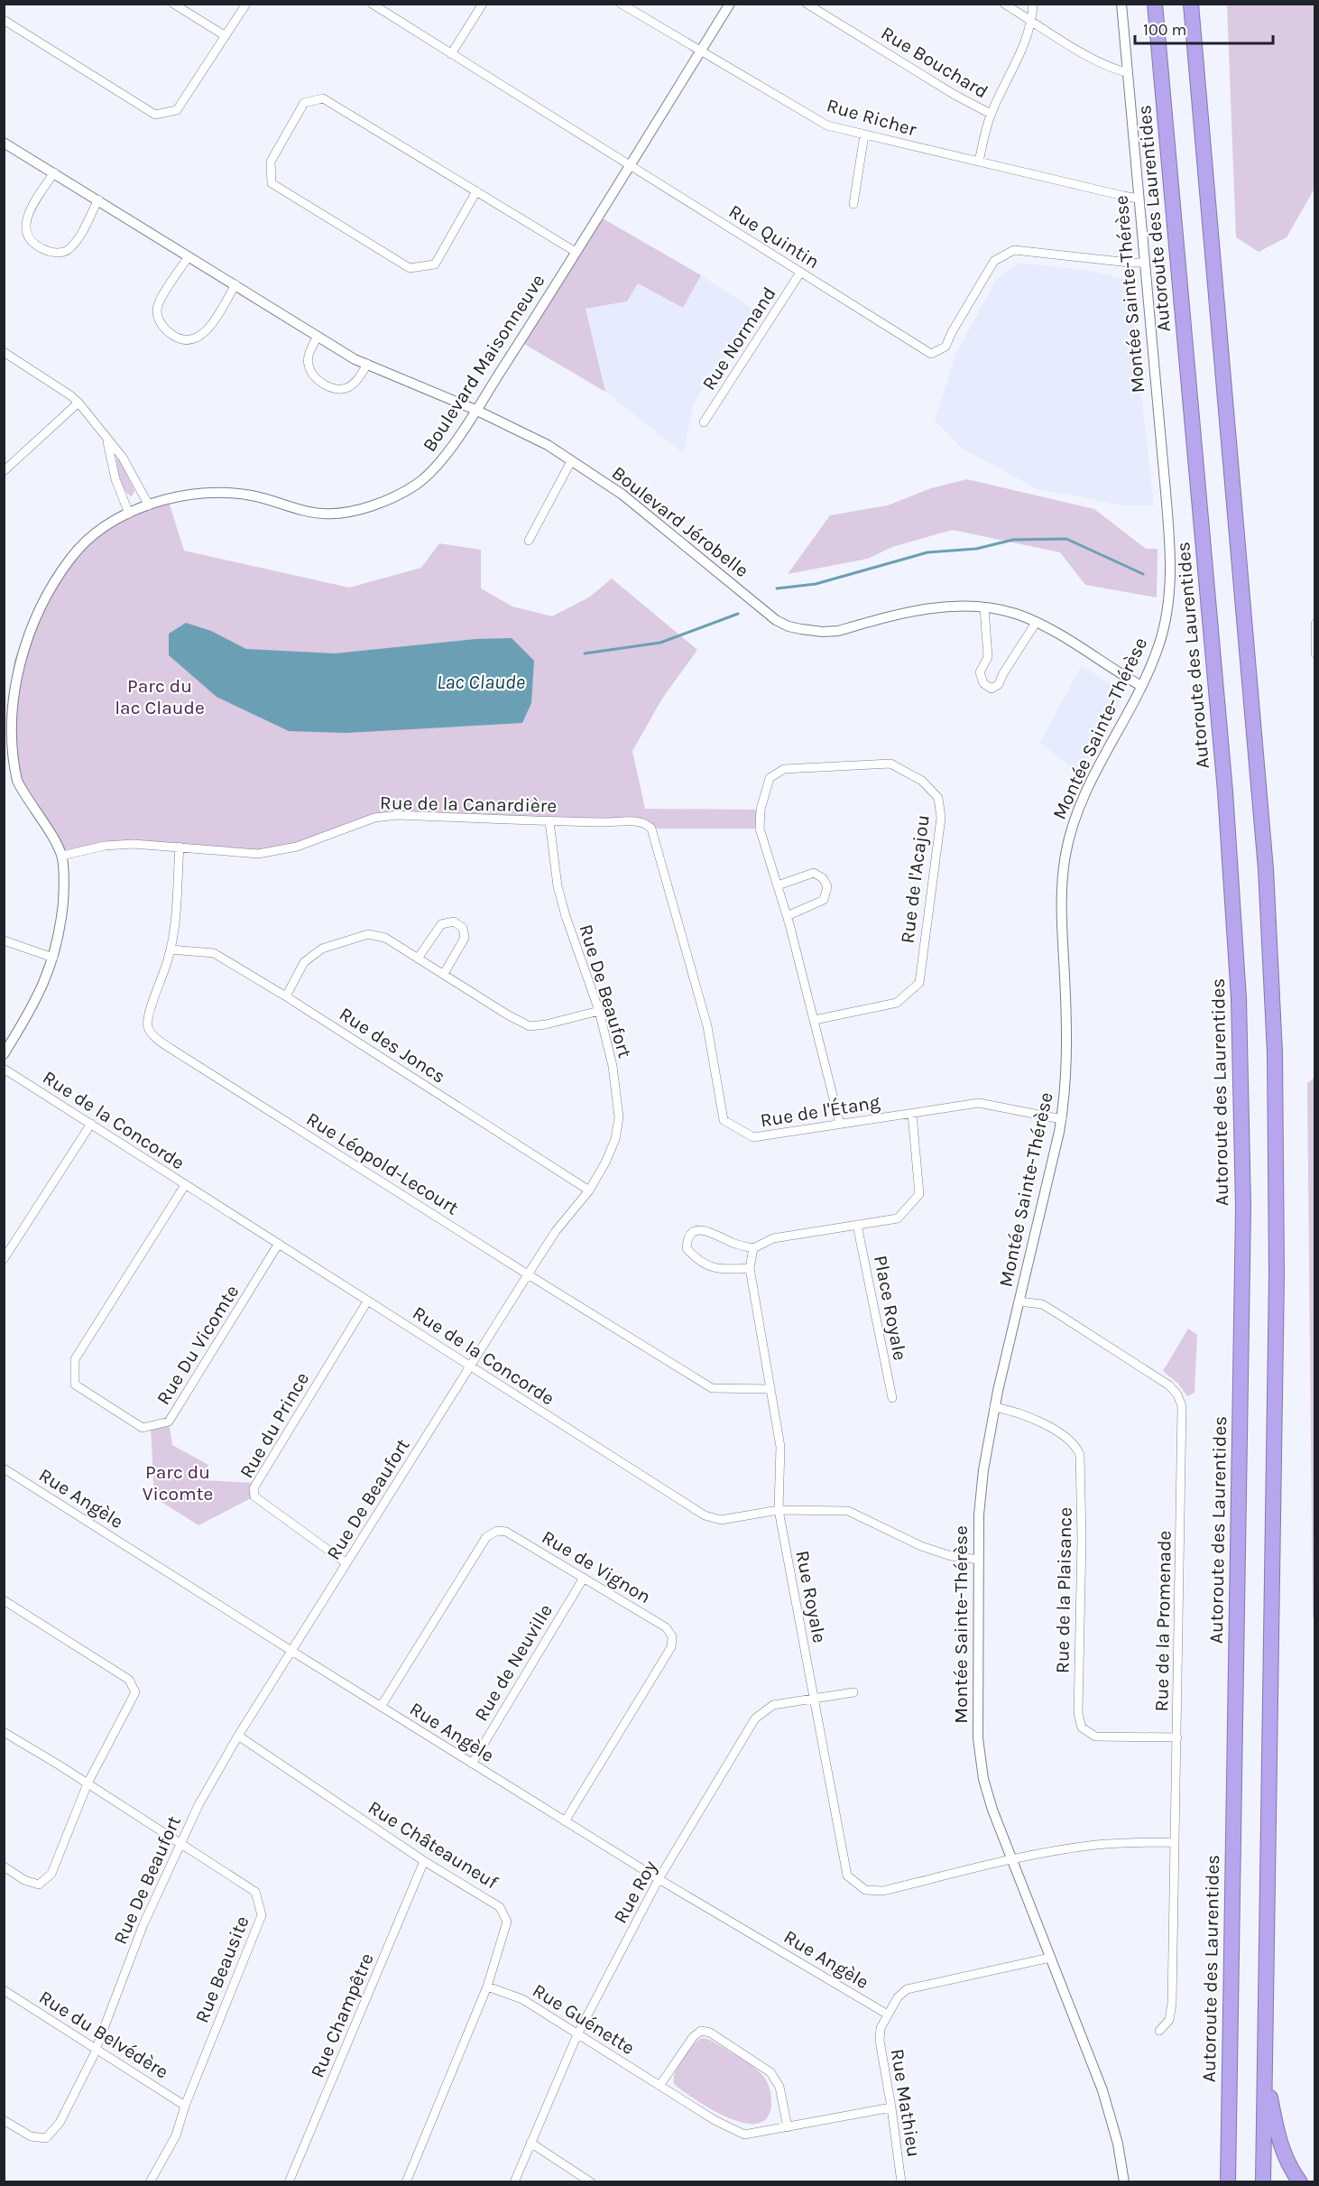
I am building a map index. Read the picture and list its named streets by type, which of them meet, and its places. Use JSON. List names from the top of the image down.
{
  "streets": {
    "highway": ["Autoroute des Laurentides"],
    "street": [
      "Rue Bouchard",
      "Rue Richer",
      "Rue Quintin",
      "Montée Sainte-Thérèse",
      "Rue Normand",
      "Boulevard Maisonneuve",
      "Boulevard Jérobelle",
      "Rue de la Canardière",
      "Rue de l'Acajou",
      "Rue De Beaufort",
      "Rue des Joncs",
      "Rue de l'Étang",
      "Rue de la Concorde",
      "Rue Léopold-Lecourt",
      "Place Royale",
      "Rue Du Vicomte",
      "Rue du Prince",
      "Rue Angèle",
      "Rue de Vignon",
      "Rue de la Plaisance",
      "Rue Royale",
      "Rue de la Promenade",
      "Rue de Neuville",
      "Rue Châteauneuf",
      "Rue Roy",
      "Rue Beausite",
      "Rue Champêtre",
      "Rue Guénette",
      "Rue du Belvédère",
      "Rue Mathieu"
    ]
  },
  "crossings": [
    ["Rue Richer", "Montée Sainte-Thérèse"],
    ["Rue Richer", "Boulevard Maisonneuve"],
    ["Rue Quintin", "Montée Sainte-Thérèse"],
    ["Rue Quintin", "Rue Normand"],
    ["Rue Quintin", "Boulevard Maisonneuve"],
    ["Montée Sainte-Thérèse", "Boulevard Jérobelle"],
    ["Montée Sainte-Thérèse", "Rue de l'Étang"],
    ["Montée Sainte-Thérèse", "Rue de la Concorde"],
    ["Montée Sainte-Thérèse", "Rue de la Plaisance"],
    ["Montée Sainte-Thérèse", "Rue Royale"],
    ["Montée Sainte-Thérèse", "Rue de la Promenade"],
    ["Montée Sainte-Thérèse", "Rue Mathieu"],
    ["Boulevard Maisonneuve", "Boulevard Jérobelle"],
    ["Boulevard Maisonneuve", "Rue de la Canardière"],
    ["Rue de la Canardière", "Rue De Beaufort"],
    ["Rue de la Canardière", "Rue de l'Étang"],
    ["Rue de la Canardière", "Rue Léopold-Lecourt"],
    ["Rue de l'Acajou", "Rue de l'Étang"],
    ["Rue De Beaufort", "Rue des Joncs"],
    ["Rue De Beaufort", "Rue de la Concorde"],
    ["Rue De Beaufort", "Rue Léopold-Lecourt"],
    ["Rue De Beaufort", "Rue du Prince"],
    ["Rue De Beaufort", "Rue Angèle"],
    ["Rue De Beaufort", "Rue Châteauneuf"],
    ["Rue De Beaufort", "Rue Beausite"],
    ["Rue De Beaufort", "Rue du Belvédère"],
    ["Rue des Joncs", "Rue Léopold-Lecourt"],
    ["Rue de la Concorde", "Rue Du Vicomte"],
    ["Rue de la Concorde", "Rue du Prince"],
    ["Rue de la Concorde", "Rue Royale"],
    ["Rue Léopold-Lecourt", "Rue Royale"],
    ["Rue Angèle", "Rue de Vignon"],
    ["Rue Angèle", "Rue de Neuville"],
    ["Rue Angèle", "Rue Roy"],
    ["Rue Angèle", "Rue Mathieu"],
    ["Rue de Vignon", "Rue de Neuville"],
    ["Rue de la Plaisance", "Rue de la Promenade"],
    ["Rue Royale", "Rue de la Promenade"],
    ["Rue Royale", "Rue Roy"],
    ["Rue Châteauneuf", "Rue Champêtre"],
    ["Rue Châteauneuf", "Rue Guénette"],
    ["Rue Roy", "Rue Guénette"],
    ["Rue Beausite", "Rue du Belvédère"],
    ["Rue Guénette", "Rue Mathieu"]
  ],
  "water": ["Lac Claude"],
  "parks": ["Parc du lac Claude", "Parc du Vicomte"],
  "scale_bar": "100 m"
}
